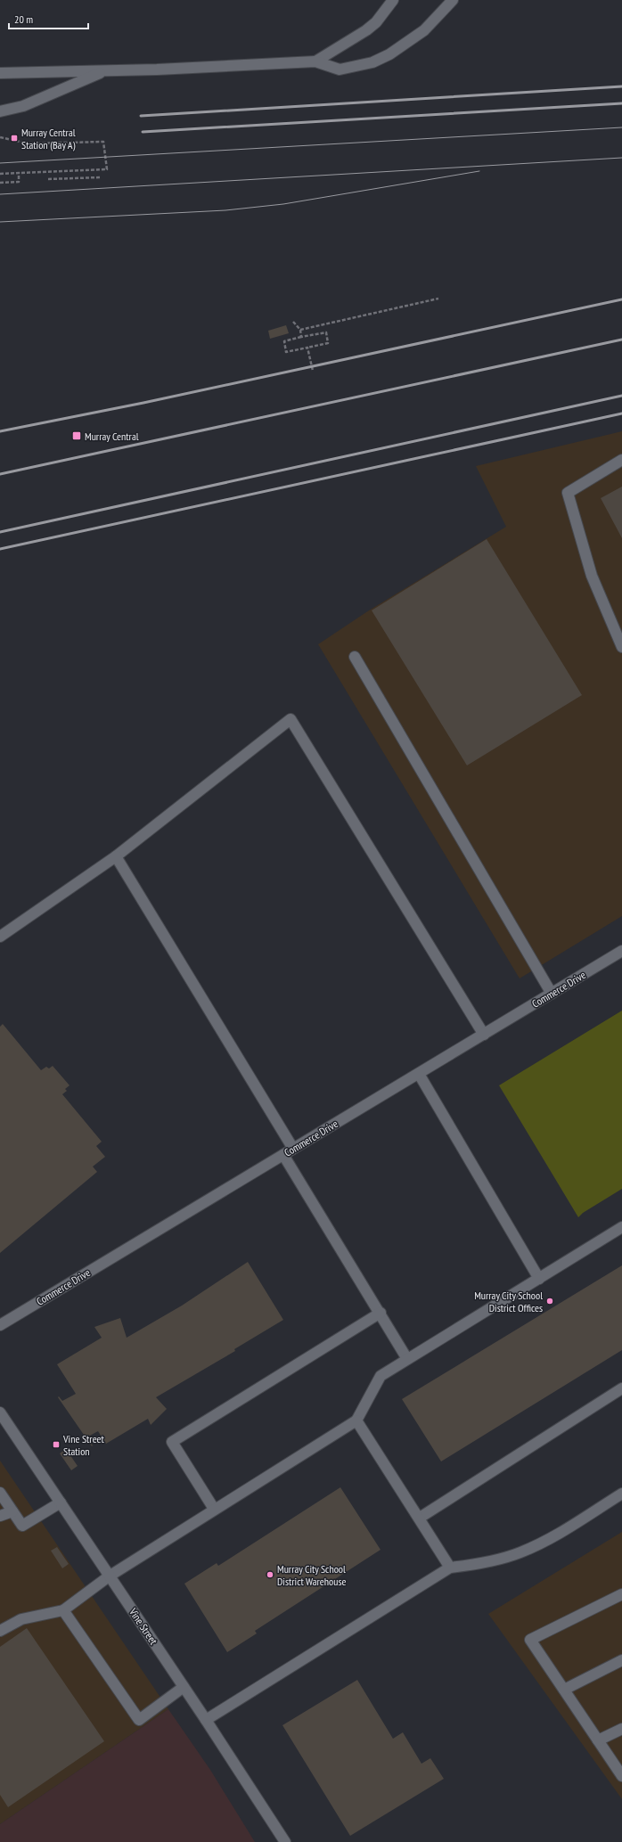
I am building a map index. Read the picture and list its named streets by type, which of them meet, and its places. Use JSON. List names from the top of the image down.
{
  "streets": {
    "street": ["Commerce Drive", "Vine Street"]
  },
  "places": {
    "transit": ["Murray Central Station (Bay A)", "Murray Central", "Vine Street Station"],
    "other": ["Murray City School District Offices", "Murray City School District Warehouse"]
  },
  "scale_bar": "20 m"
}
